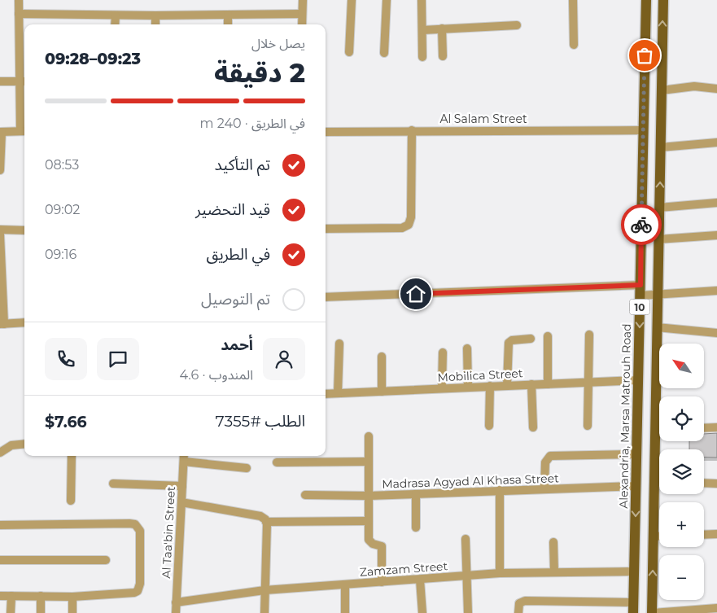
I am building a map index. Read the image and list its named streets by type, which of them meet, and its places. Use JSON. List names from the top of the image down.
{
  "streets": {
    "main road": ["10", "Alexandria, Marsa Matrouh Road"],
    "street": [
      "Al Salam Street",
      "Mobilica Street",
      "Madrasa Agyad Al Khasa Street",
      "Al Taa'bin Street",
      "Zamzam Street"
    ]
  },
  "crossings": [
    ["Al Salam Street", "Alexandria, Marsa Matrouh Road"],
    ["Mobilica Street", "Alexandria, Marsa Matrouh Road"],
    ["Alexandria, Marsa Matrouh Road", "Madrasa Agyad Al Khasa Street"],
    ["Alexandria, Marsa Matrouh Road", "Zamzam Street"],
    ["Al Taa'bin Street", "Zamzam Street"]
  ],
  "north": "top left",
  "page": {
    "heading": ["2 دقيقة", "يصل خلال", "09:23–09:28"],
    "panel": [
      "أحمد",
      "المندوب · 4.6",
      "الطلب #7355",
      "$7.66"
    ],
    "bar": "في الطريق · 240 m",
    "list": [
      ["تم التأكيد", "08:53"],
      ["قيد التحضير", "09:02"],
      ["في الطريق", "09:16"],
      "تم التوصيل"
    ],
    "map_buttons": ["+", "−"]
  }
}
